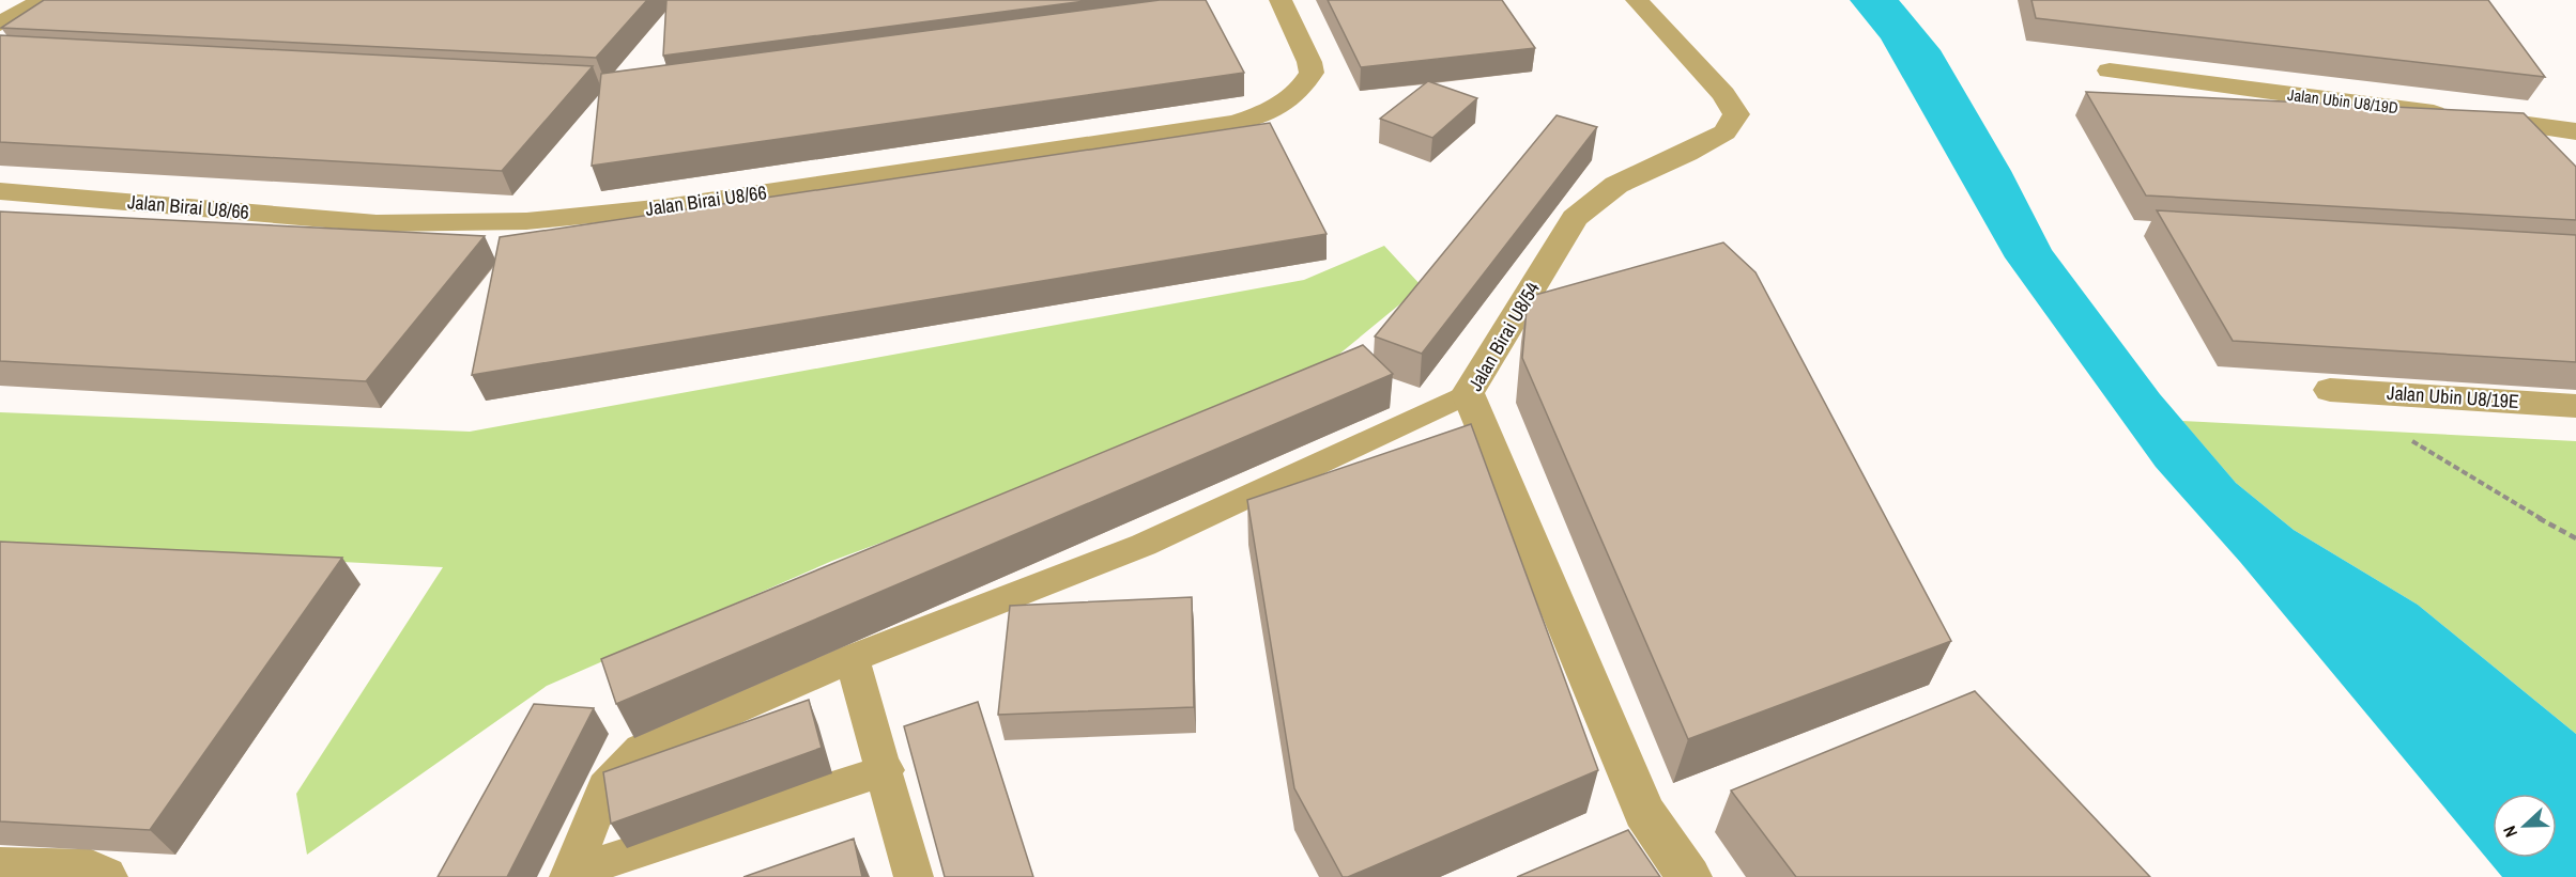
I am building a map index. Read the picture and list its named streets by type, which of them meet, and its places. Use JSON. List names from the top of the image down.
{
  "streets": {
    "street": [
      "Jalan Ubin U8/19D",
      "Jalan Birai U8/66",
      "Jalan Birai U8/54",
      "Jalan Ubin U8/19E"
    ]
  },
  "north": "left"
}
